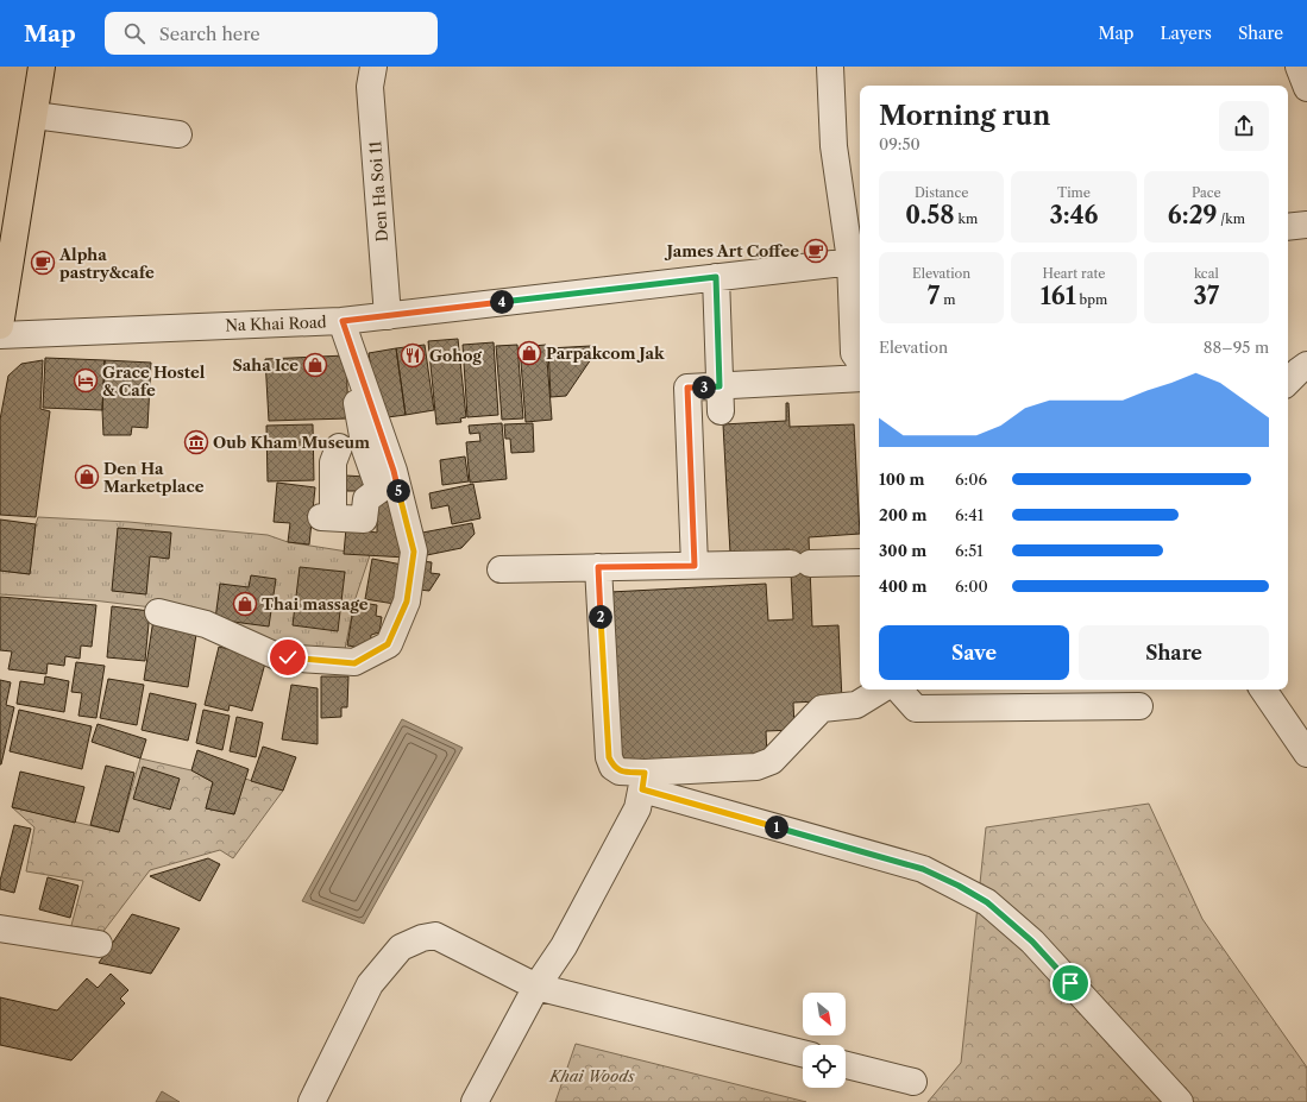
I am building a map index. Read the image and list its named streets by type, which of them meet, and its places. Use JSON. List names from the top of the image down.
{
  "streets": {
    "street": ["Den Ha Soi 11", "Na Khai Road"]
  },
  "crossings": [
    ["Den Ha Soi 11", "Na Khai Road"]
  ],
  "parks": ["Khai Woods"],
  "places": {
    "cafe": ["James Art Coffee", "Alpha pastry&cafe"],
    "shop": [
      "Parpakcom Jak",
      "Saha Ice",
      "Den Ha Marketplace",
      "Thai massage"
    ],
    "restaurant": ["Gohog"],
    "hotel": ["Grace Hostel & Cafe"],
    "museum": ["Oub Kham Museum"]
  },
  "north": "bottom right",
  "page": {
    "header": "Map",
    "search": "Search here",
    "nav": ["Map", "Layers", "Share"],
    "heading": ["Morning run", "09:50"],
    "stats": [
      ["Distance", "0.58 km"],
      ["Time", "3:46"],
      ["Pace", "6:29 /km"],
      ["Elevation", "7 m"],
      ["Heart rate", "161 bpm"],
      ["kcal", "37"]
    ],
    "pins": [
      "4",
      "3",
      "5",
      "2",
      "1"
    ],
    "chart": ["Elevation", "88–95 m"],
    "list": [
      {
        "name": "100 m",
        "note": "6:06"
      },
      {
        "name": "200 m",
        "note": "6:41"
      },
      {
        "name": "300 m",
        "note": "6:51"
      },
      {
        "name": "400 m",
        "note": "6:00"
      }
    ],
    "buttons": ["Save", "Share"]
  }
}
